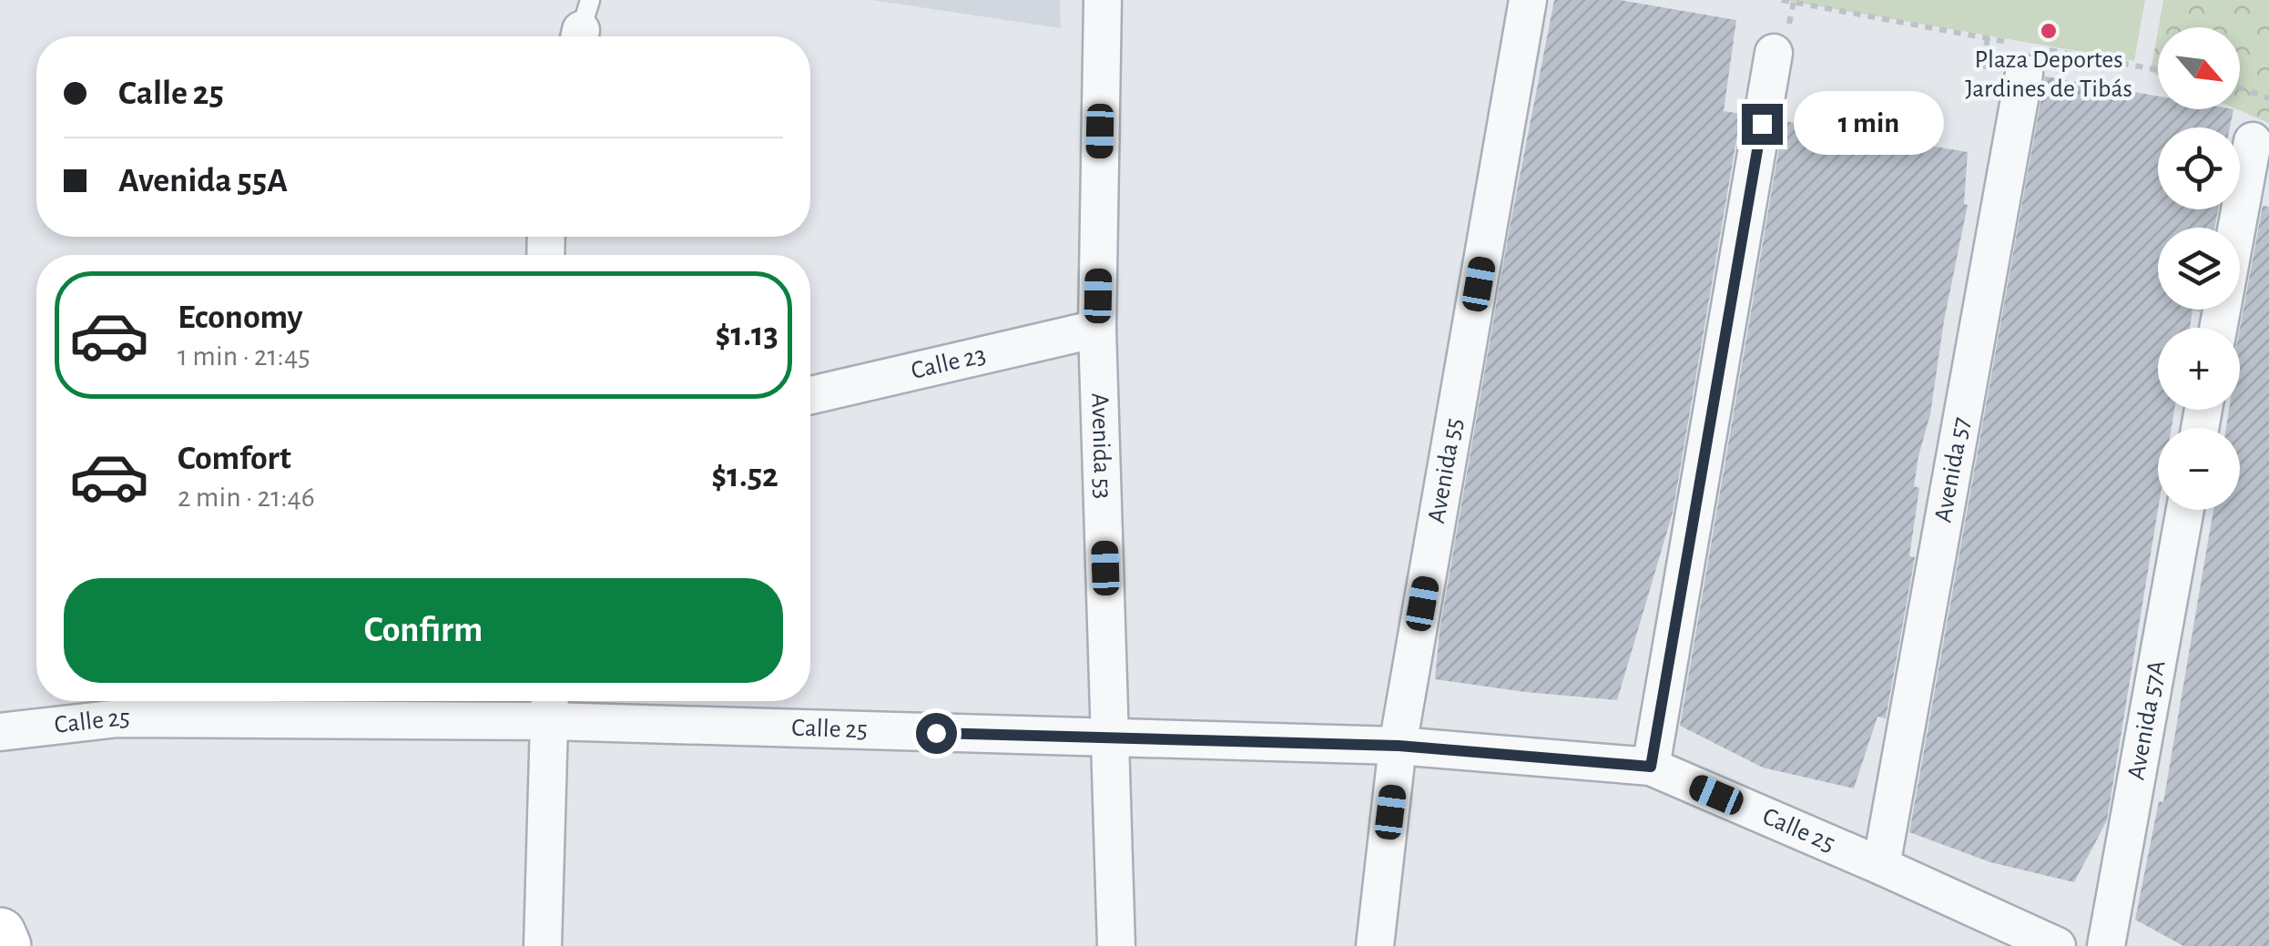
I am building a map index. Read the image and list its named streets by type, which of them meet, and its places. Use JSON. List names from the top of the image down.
{
  "streets": {
    "street": [
      "Calle 23",
      "Avenida 53",
      "Avenida 57",
      "Avenida 55",
      "Avenida 57A",
      "Calle 25"
    ]
  },
  "crossings": [
    ["Calle 23", "Avenida 53"],
    ["Avenida 53", "Calle 25"],
    ["Avenida 57", "Calle 25"],
    ["Avenida 55", "Calle 25"]
  ],
  "places": ["Plaza Deportes Jardines de Tibás"],
  "north": "bottom right",
  "page": {
    "map_buttons": ["+", "−"],
    "banner": ["Calle 25", "Avenida 55A"],
    "bubble": "1 min",
    "list": [
      {
        "name": "Economy",
        "note": "1 min · 21:45",
        "value": "$1.13"
      },
      {
        "name": "Comfort",
        "note": "2 min · 21:46",
        "value": "$1.52"
      }
    ],
    "buttons": "Confirm"
  }
}
